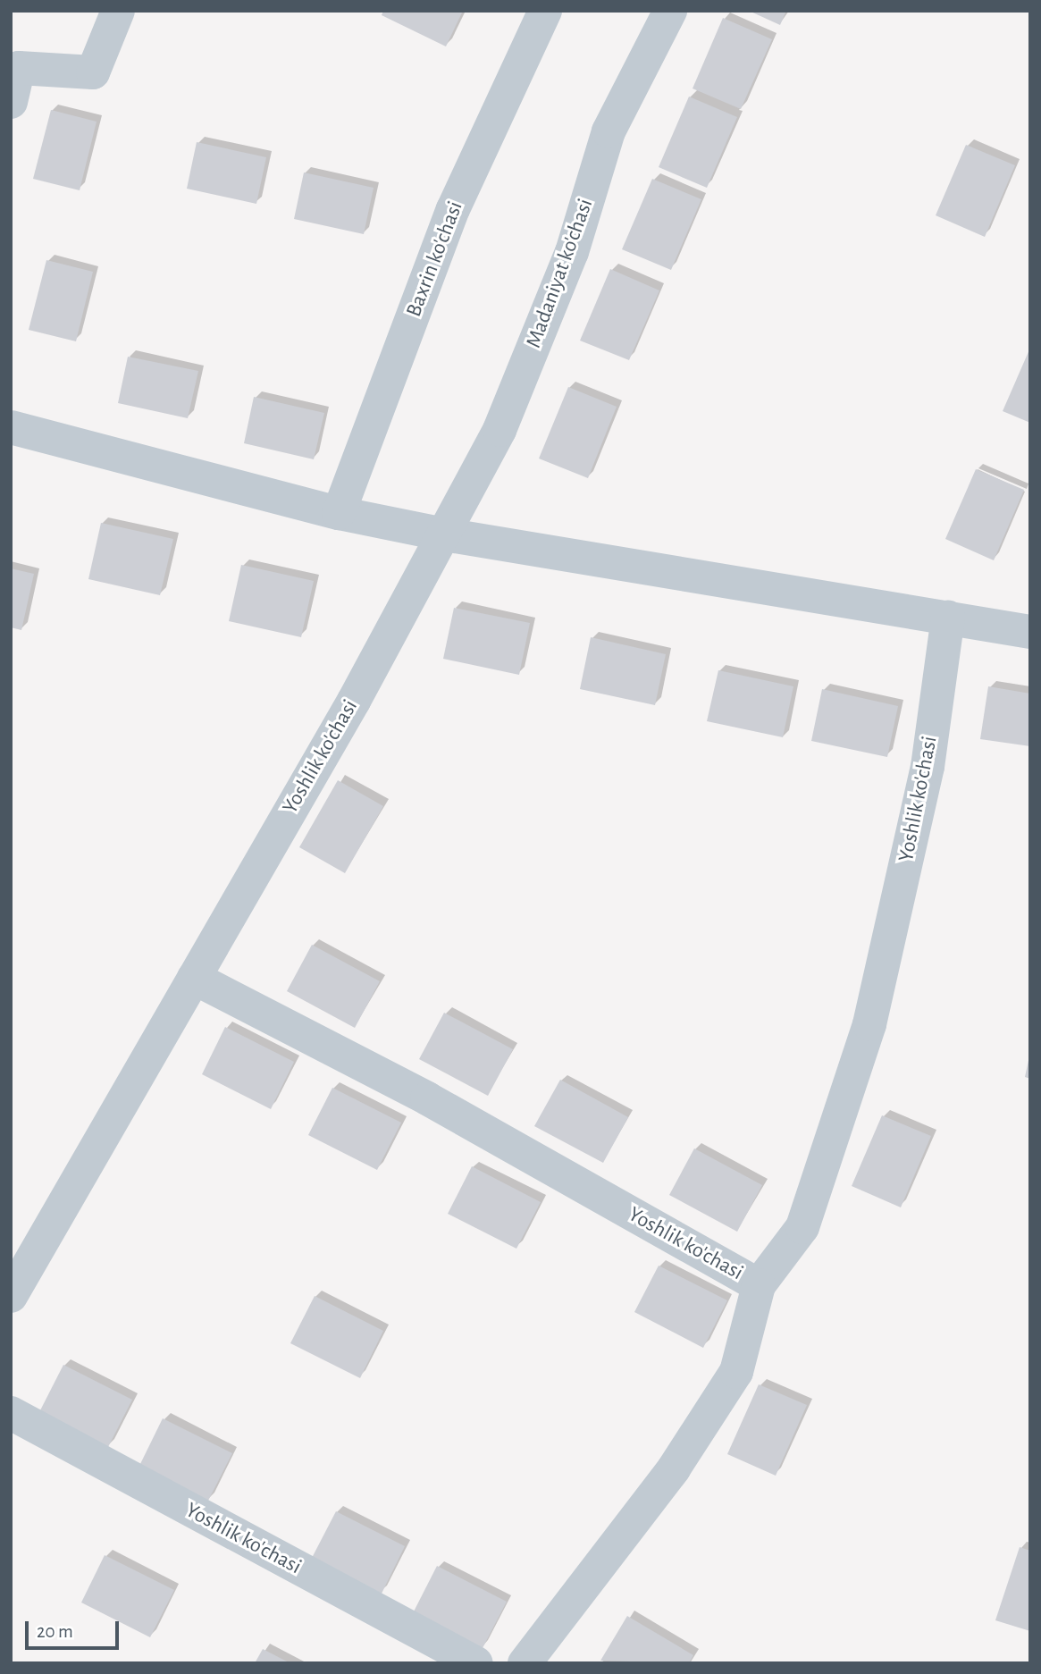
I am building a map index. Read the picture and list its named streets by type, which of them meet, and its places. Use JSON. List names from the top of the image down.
{
  "streets": {
    "street": ["Baxrin ko'chasi", "Madaniyat ko'chasi", "Yoshlik ko'chasi"]
  },
  "crossings": [
    ["Madaniyat ko'chasi", "Yoshlik ko'chasi"]
  ],
  "scale_bar": "20 m"
}
